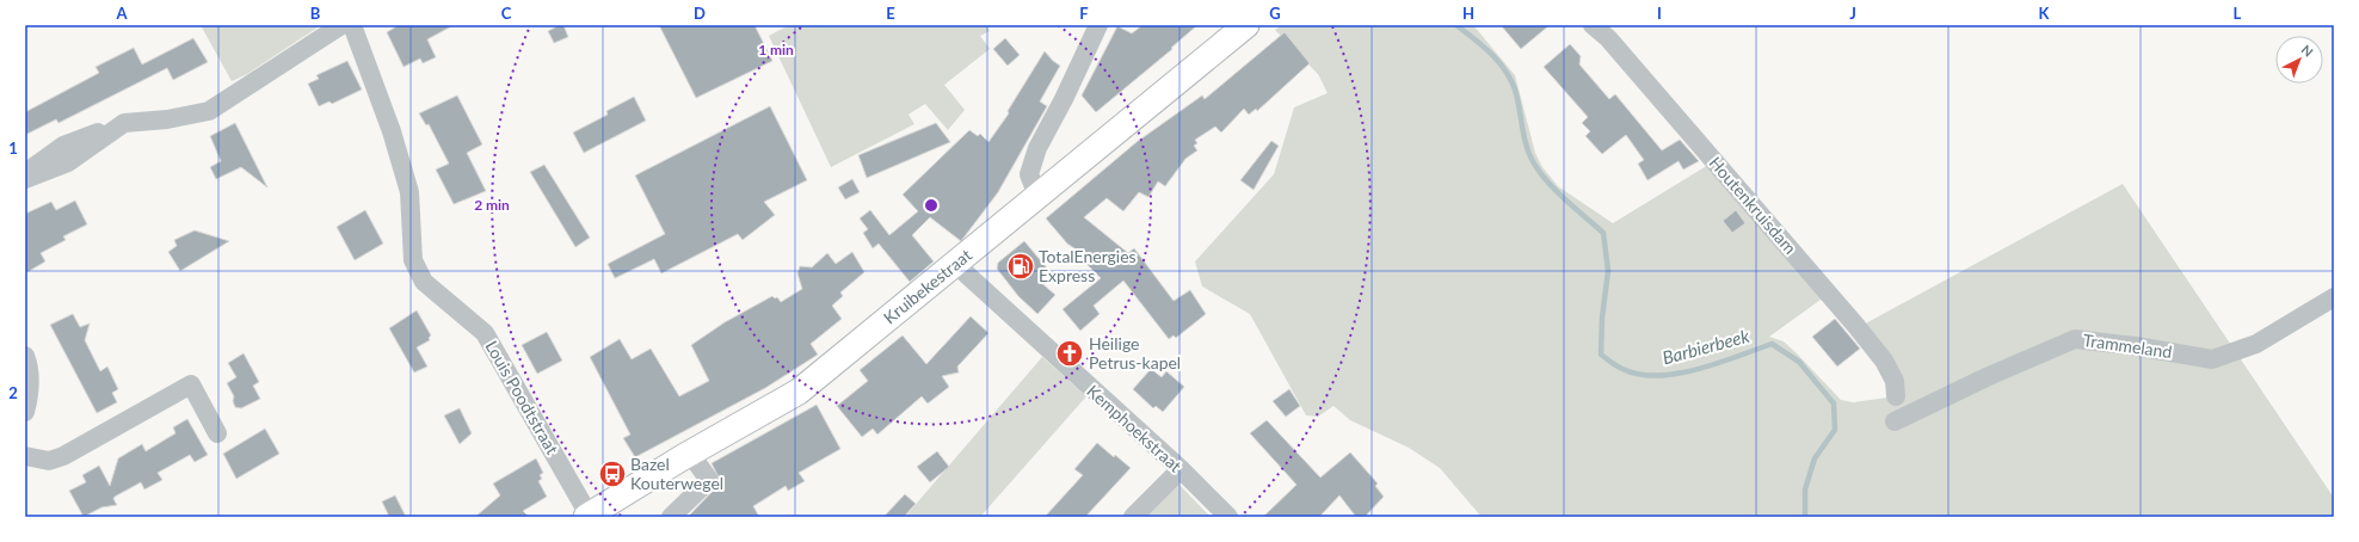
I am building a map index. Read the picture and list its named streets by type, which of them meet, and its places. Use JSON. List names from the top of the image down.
{
  "streets": {
    "main road": ["Kruibekestraat"],
    "street": [
      "Houtenkruisdam",
      "Trammeland",
      "Louis Poodtstraat",
      "Kemphoekstraat"
    ]
  },
  "crossings": [
    ["Kruibekestraat", "Louis Poodtstraat"],
    ["Kruibekestraat", "Kemphoekstraat"]
  ],
  "water": ["Barbierbeek"],
  "places": {
    "fuel station": ["TotalEnergies Express"],
    "church": ["Heilige Petrus-kapel"],
    "bus stop": ["Bazel Kouterwegel"]
  },
  "north": "top right",
  "grid": {
    "columns": [
      "A",
      "B",
      "C",
      "D",
      "E",
      "F",
      "G",
      "H",
      "I",
      "J",
      "K",
      "L"
    ],
    "rows": ["1", "2"]
  },
  "rings": ["1 min", "2 min"]
}
